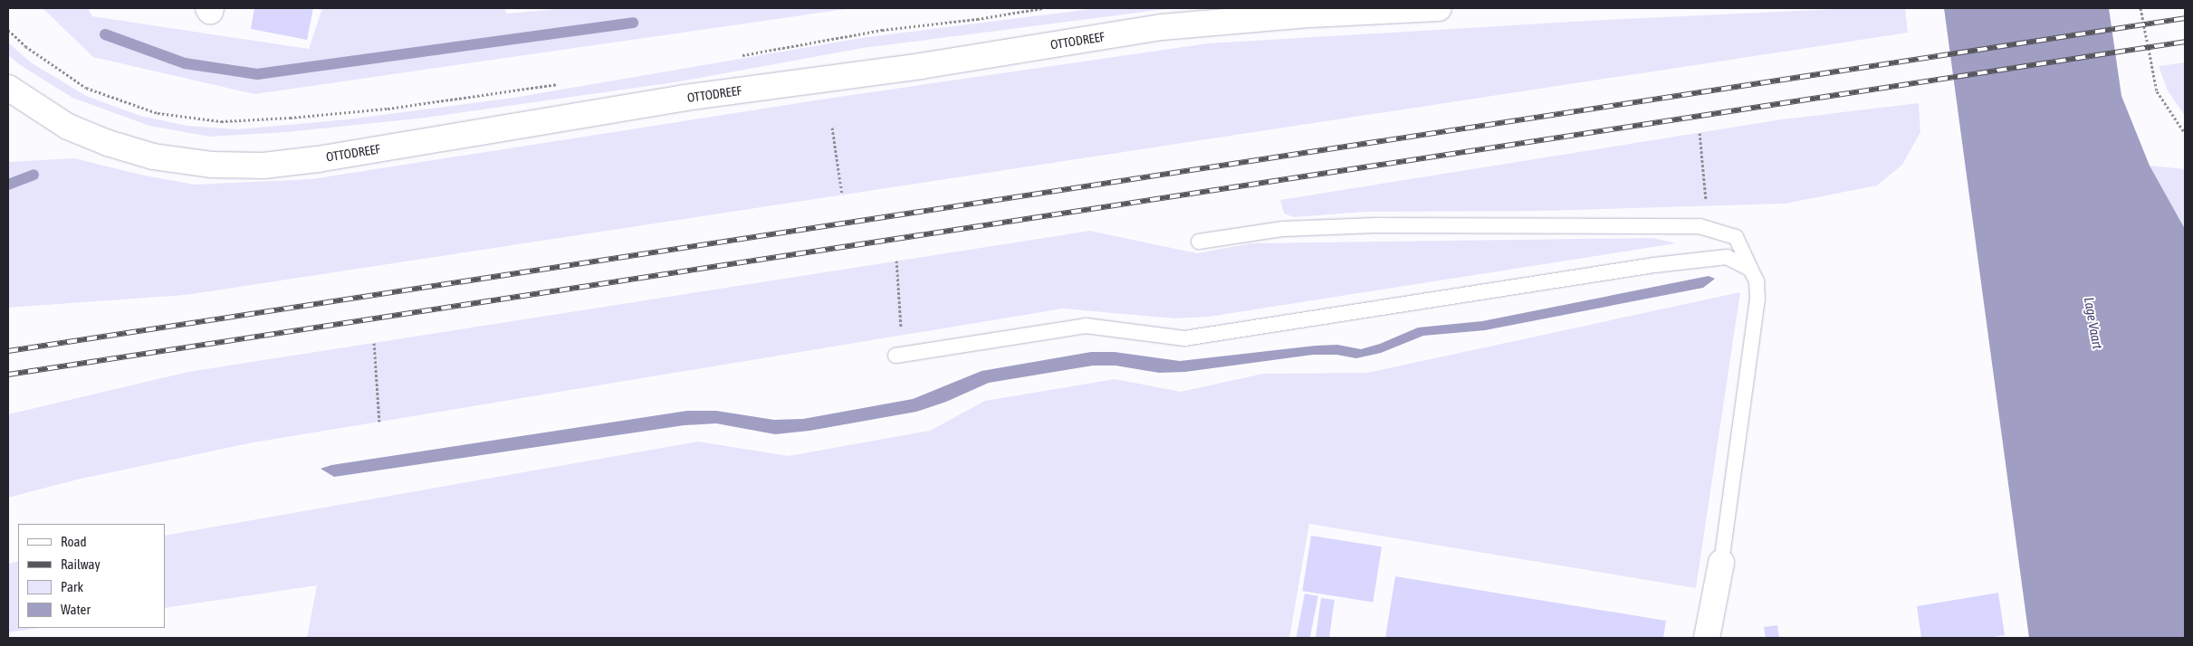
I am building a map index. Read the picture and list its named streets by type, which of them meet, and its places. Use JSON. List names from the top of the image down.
{
  "streets": {
    "street": ["OTTODREEF"]
  },
  "water": ["Lage Vaart"],
  "legend": [
    "Road",
    "Railway",
    "Park",
    "Water"
  ]
}
